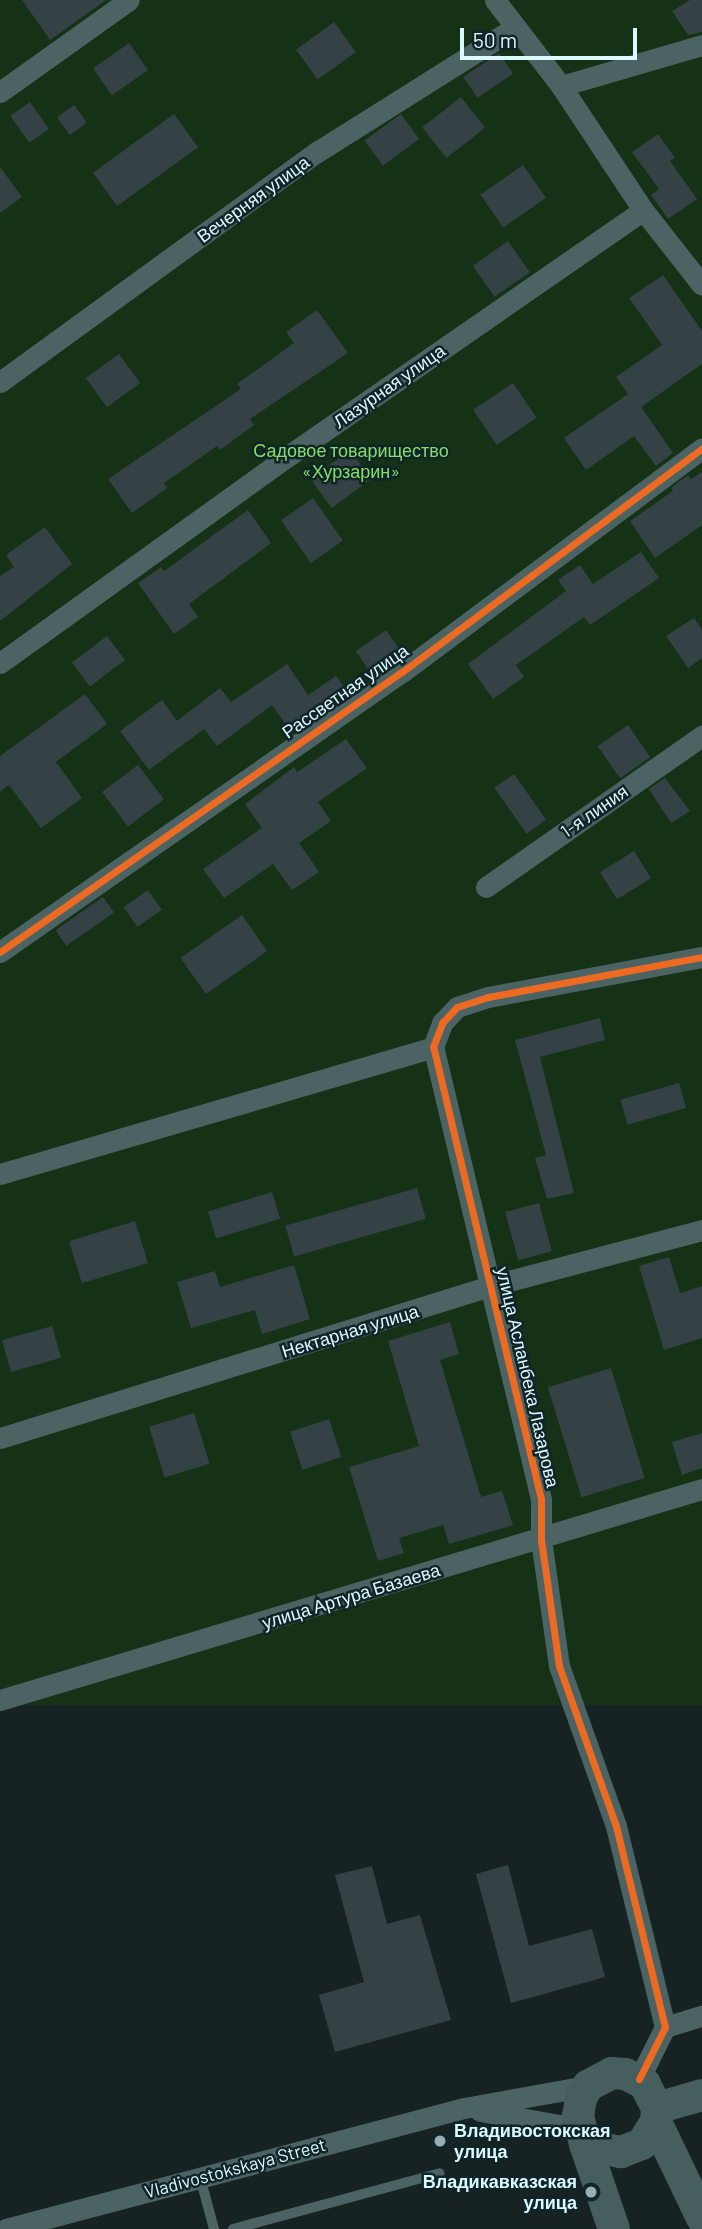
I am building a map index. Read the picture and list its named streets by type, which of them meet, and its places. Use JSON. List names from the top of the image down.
{
  "streets": {
    "main road": ["Vladivostokskaya Street"],
    "street": [
      "Вечерняя улица",
      "Лазурная улица",
      "Рассветная улица",
      "1-я линия",
      "Нектарная улица",
      "улица Асланбека Лазарова",
      "улица Артура Базаева"
    ]
  },
  "crossings": [
    ["Нектарная улица", "улица Асланбека Лазарова"],
    ["улица Асланбека Лазарова", "улица Артура Базаева"]
  ],
  "parks": ["Садовое товарищество «Хурзарин»"],
  "places": ["Владивостокская улица", "Владикавказская улица"],
  "scale_bar": "50 m"
}
